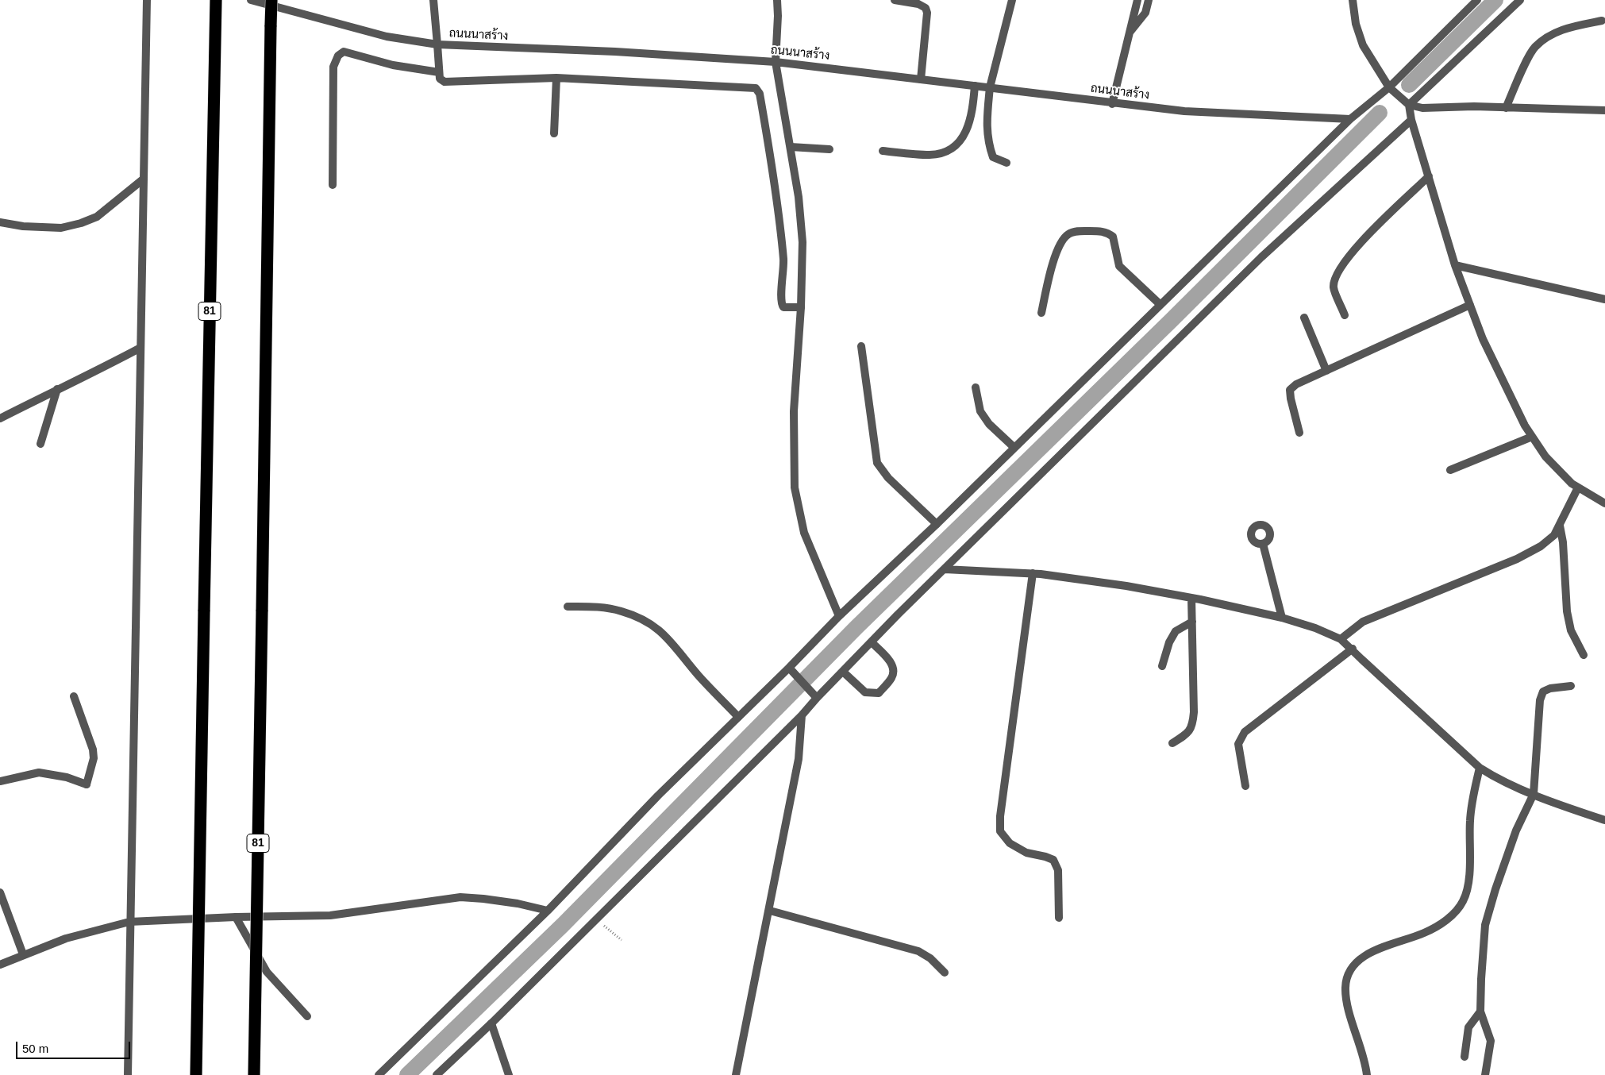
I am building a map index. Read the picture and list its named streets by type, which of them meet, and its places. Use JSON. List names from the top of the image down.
{
  "streets": {
    "highway": ["81"],
    "street": ["ถนนนาสร้าง"]
  },
  "scale_bar": "50 m"
}
